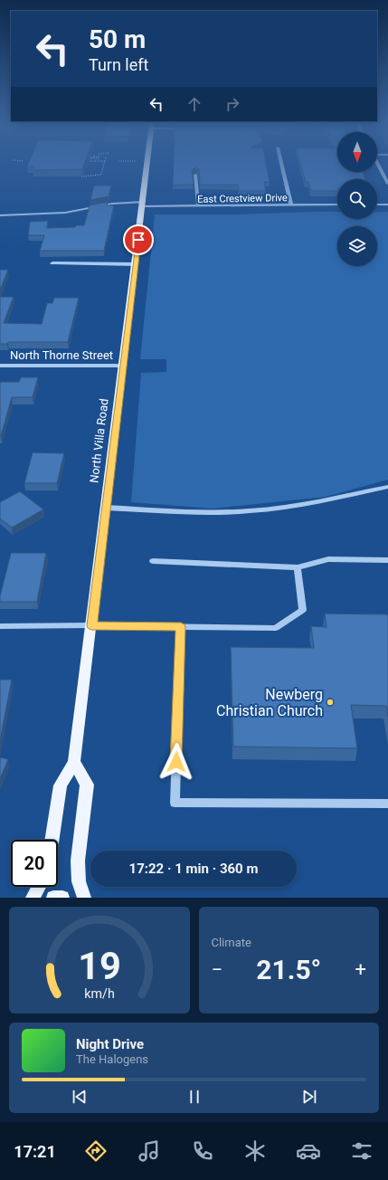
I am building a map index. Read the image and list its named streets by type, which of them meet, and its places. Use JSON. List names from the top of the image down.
{
  "streets": {
    "main road": ["North Villa Road"],
    "street": ["East Crestview Drive", "North Thorne Street"]
  },
  "crossings": [
    ["East Crestview Drive", "North Villa Road"],
    ["North Thorne Street", "North Villa Road"]
  ],
  "places": ["Newberg Christian Church"],
  "north": "bottom",
  "page": {
    "turn": ["50 m", "Turn left"],
    "limit": "20",
    "trip": "17:22 · 1 min · 360 m",
    "tile": "Climate",
    "heat": ["−", "21.5°", "+"],
    "song": ["Night Drive", "The Halogens"],
    "tabs": "17:21",
    "gauge": ["19", "km/h"]
  }
}
